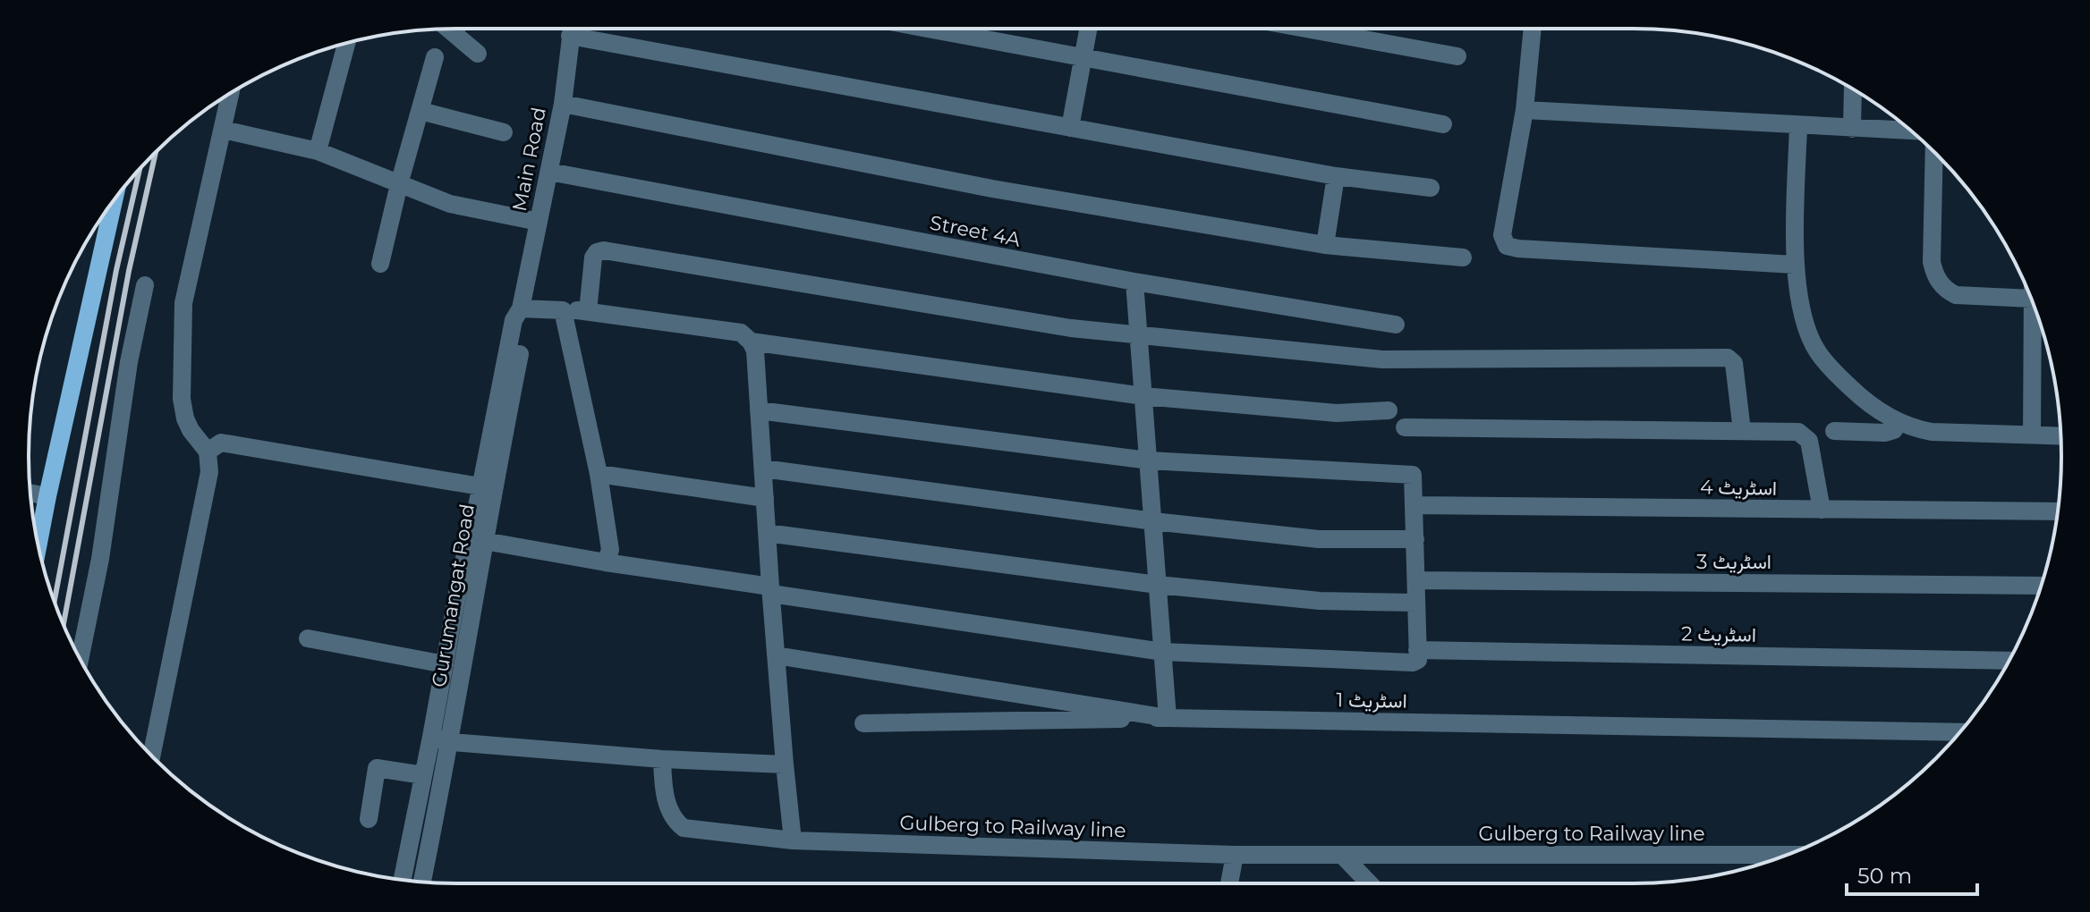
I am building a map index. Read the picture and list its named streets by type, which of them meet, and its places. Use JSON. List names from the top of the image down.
{
  "streets": {
    "street": [
      "Main Road",
      "Street 4A",
      "اسٹریٹ 4",
      "اسٹریٹ 3",
      "Gurumangat Road",
      "اسٹریٹ 2",
      "اسٹریٹ 1",
      "Gulberg to Railway line"
    ]
  },
  "crossings": [
    ["Main Road", "Street 4A"],
    ["Main Road", "Gurumangat Road"]
  ],
  "scale_bar": "50 m"
}
